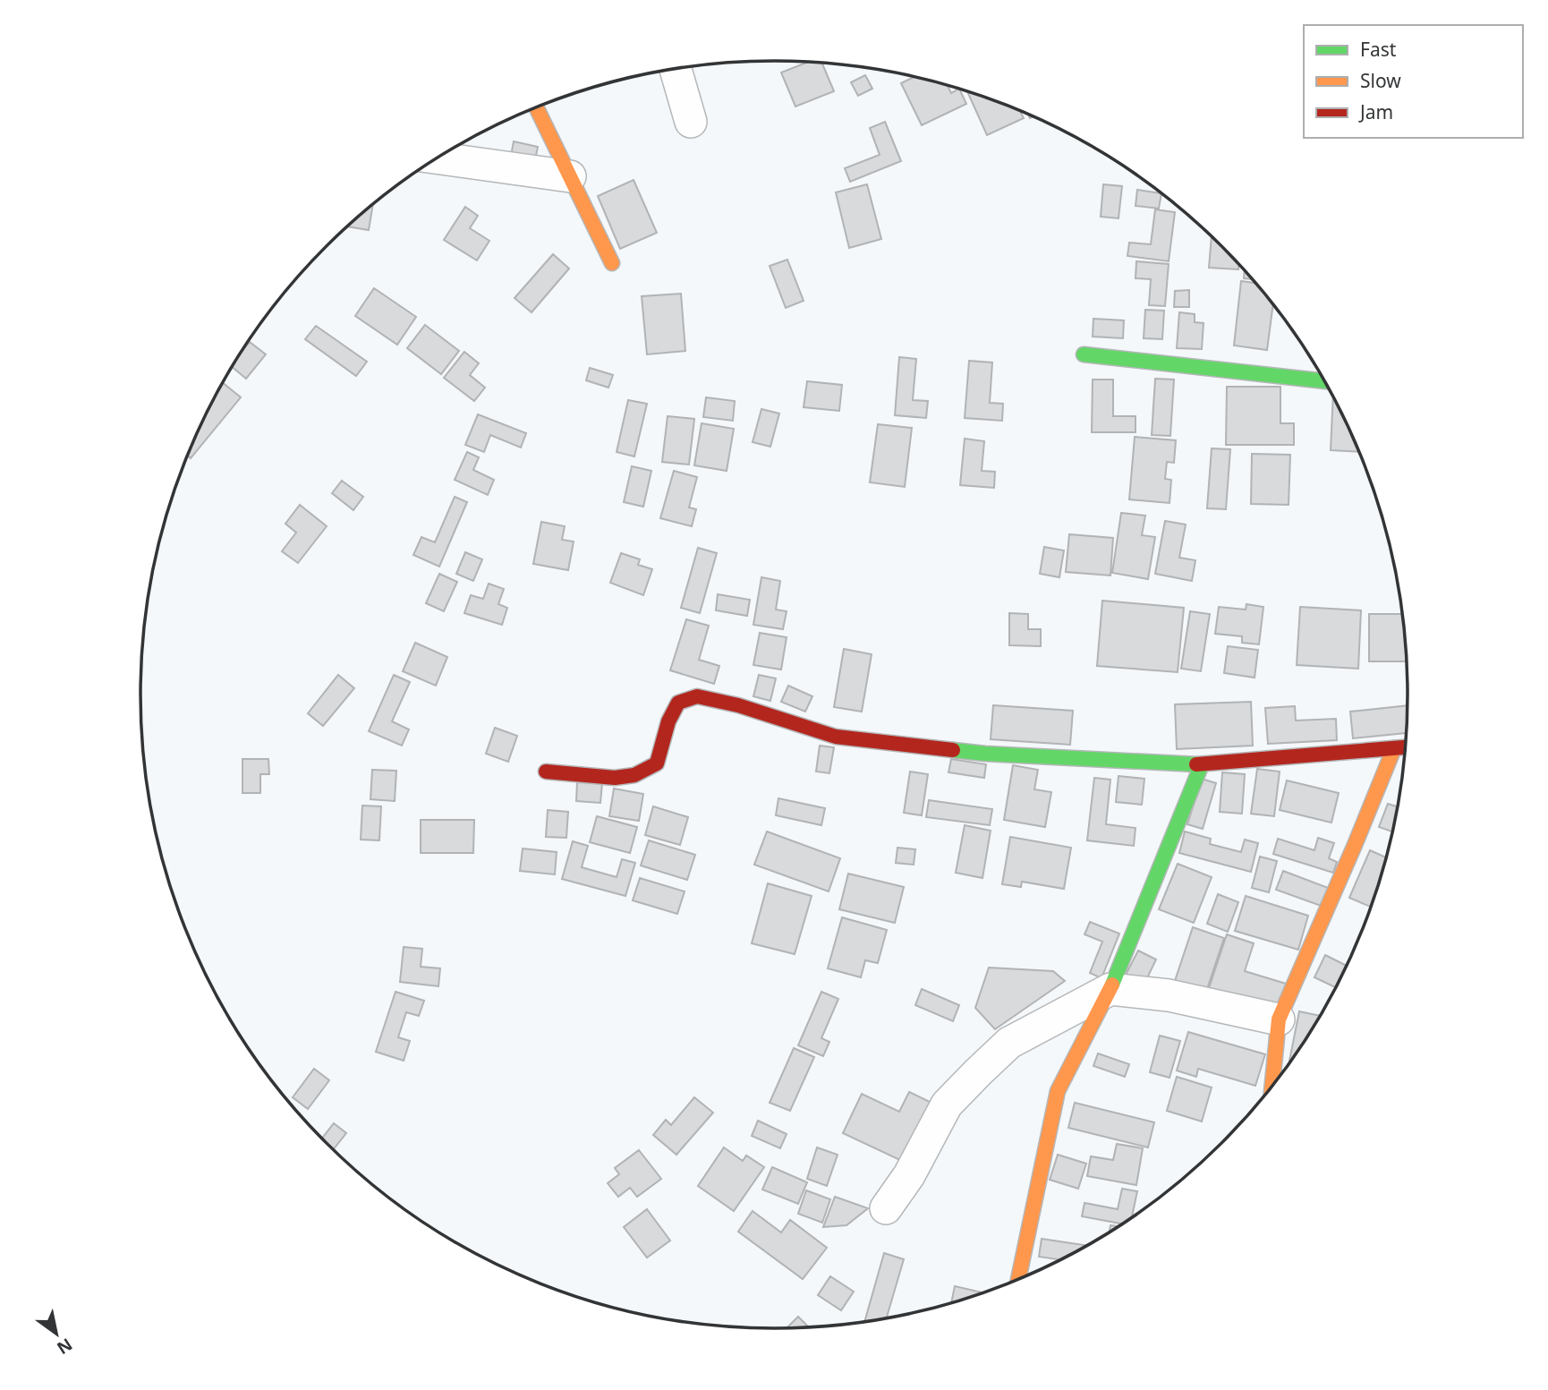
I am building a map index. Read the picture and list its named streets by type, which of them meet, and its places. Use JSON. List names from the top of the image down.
{
  "legend": ["Fast", "Slow", "Jam"],
  "north": "bottom right"
}
